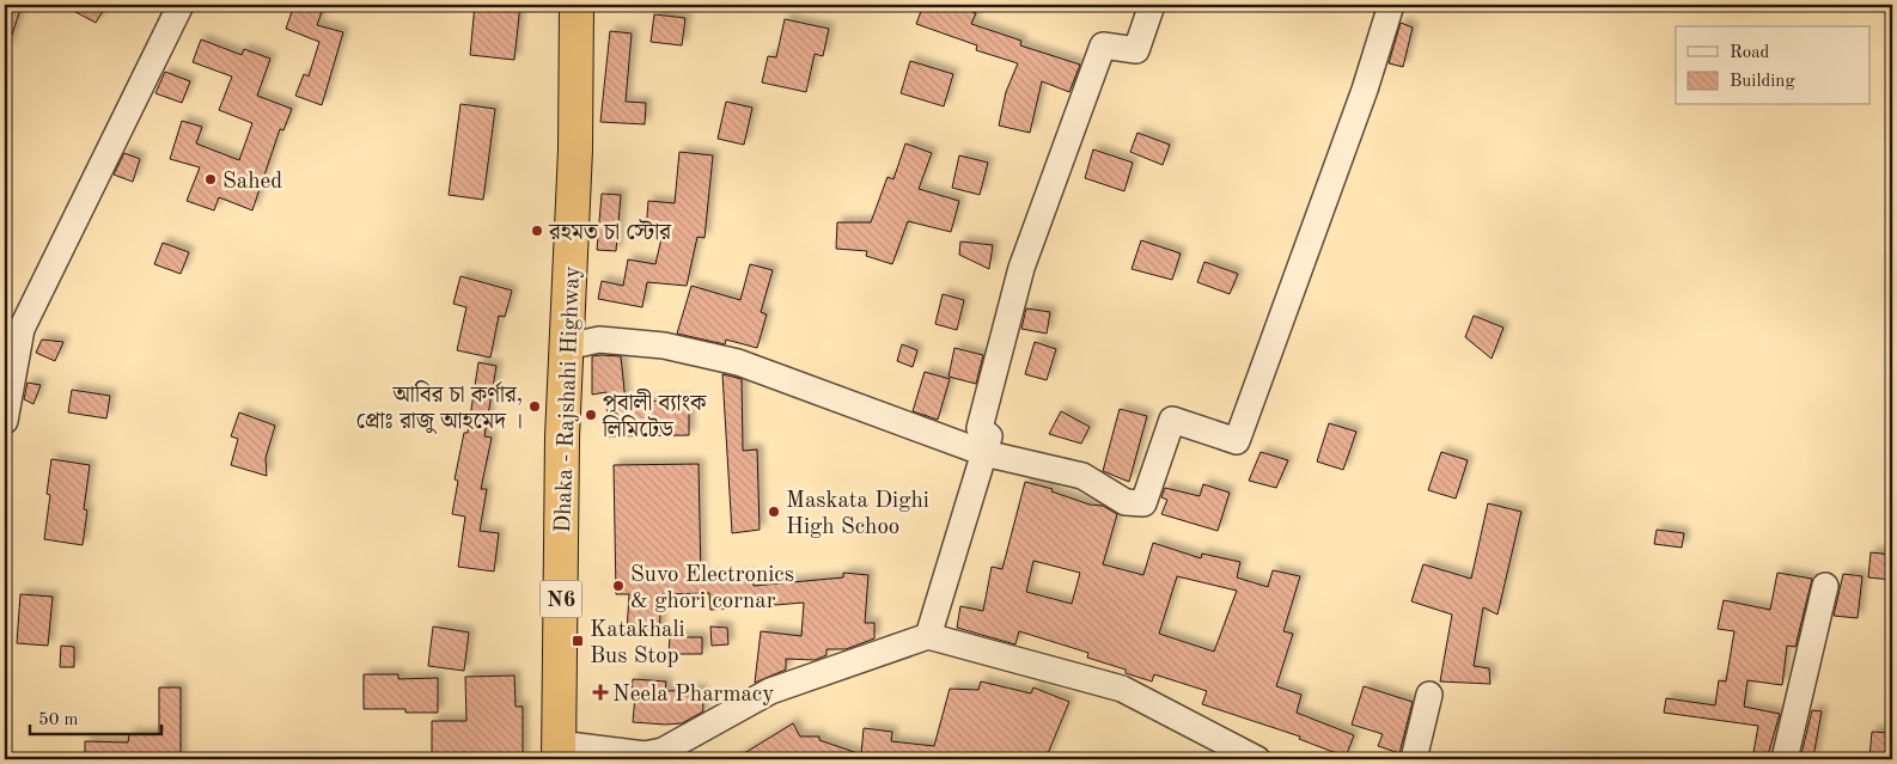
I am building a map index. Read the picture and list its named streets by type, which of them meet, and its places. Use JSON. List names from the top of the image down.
{
  "streets": {
    "highway": ["Dhaka - Rajshahi Highway", "N6"]
  },
  "places": {
    "other": [
      "Sahed",
      "রহমত চা স্টোর",
      "আবির চা কর্ণার, প্রোঃ রাজু আহমেদ ।",
      "পূবালী ব্যাংক লিমিটেড",
      "Maskata Dighi High Schoo",
      "Suvo Electronics & ghori cornar"
    ],
    "transit": ["Katakhali Bus Stop"],
    "health": ["Neela Pharmacy"]
  },
  "legend": ["Road", "Building"],
  "scale_bar": "50 m"
}
